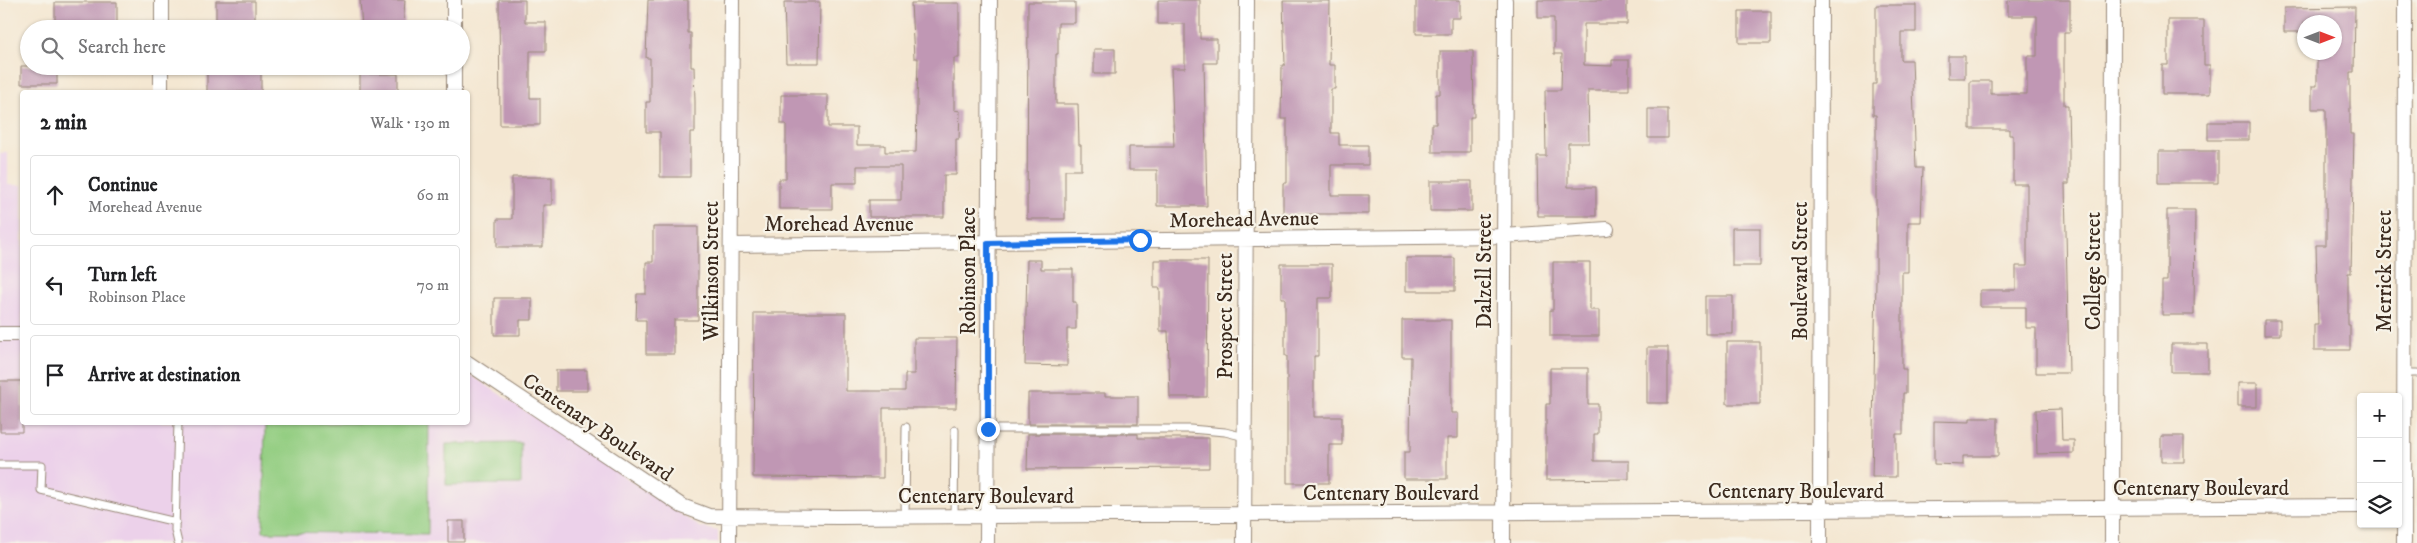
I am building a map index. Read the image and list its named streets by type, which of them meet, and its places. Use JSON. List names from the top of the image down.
{
  "streets": {
    "street": [
      "Morehead Avenue",
      "Wilkinson Street",
      "Robinson Place",
      "Dalzell Street",
      "Boulevard Street",
      "College Street",
      "Merrick Street",
      "Prospect Street",
      "Centenary Boulevard"
    ]
  },
  "crossings": [
    ["Morehead Avenue", "Wilkinson Street"],
    ["Morehead Avenue", "Robinson Place"],
    ["Morehead Avenue", "Dalzell Street"],
    ["Morehead Avenue", "Prospect Street"],
    ["Wilkinson Street", "Centenary Boulevard"],
    ["Robinson Place", "Centenary Boulevard"],
    ["Dalzell Street", "Centenary Boulevard"],
    ["Boulevard Street", "Centenary Boulevard"],
    ["College Street", "Centenary Boulevard"],
    ["Prospect Street", "Centenary Boulevard"]
  ],
  "north": "right",
  "page": {
    "search": "Search here",
    "heading": ["2 min", "Walk · 130 m"],
    "list": [
      ["Continue", "Morehead Avenue", "60 m"],
      ["Turn left", "Robinson Place", "70 m"],
      "Arrive at destination"
    ],
    "map_buttons": ["+", "−"]
  }
}
